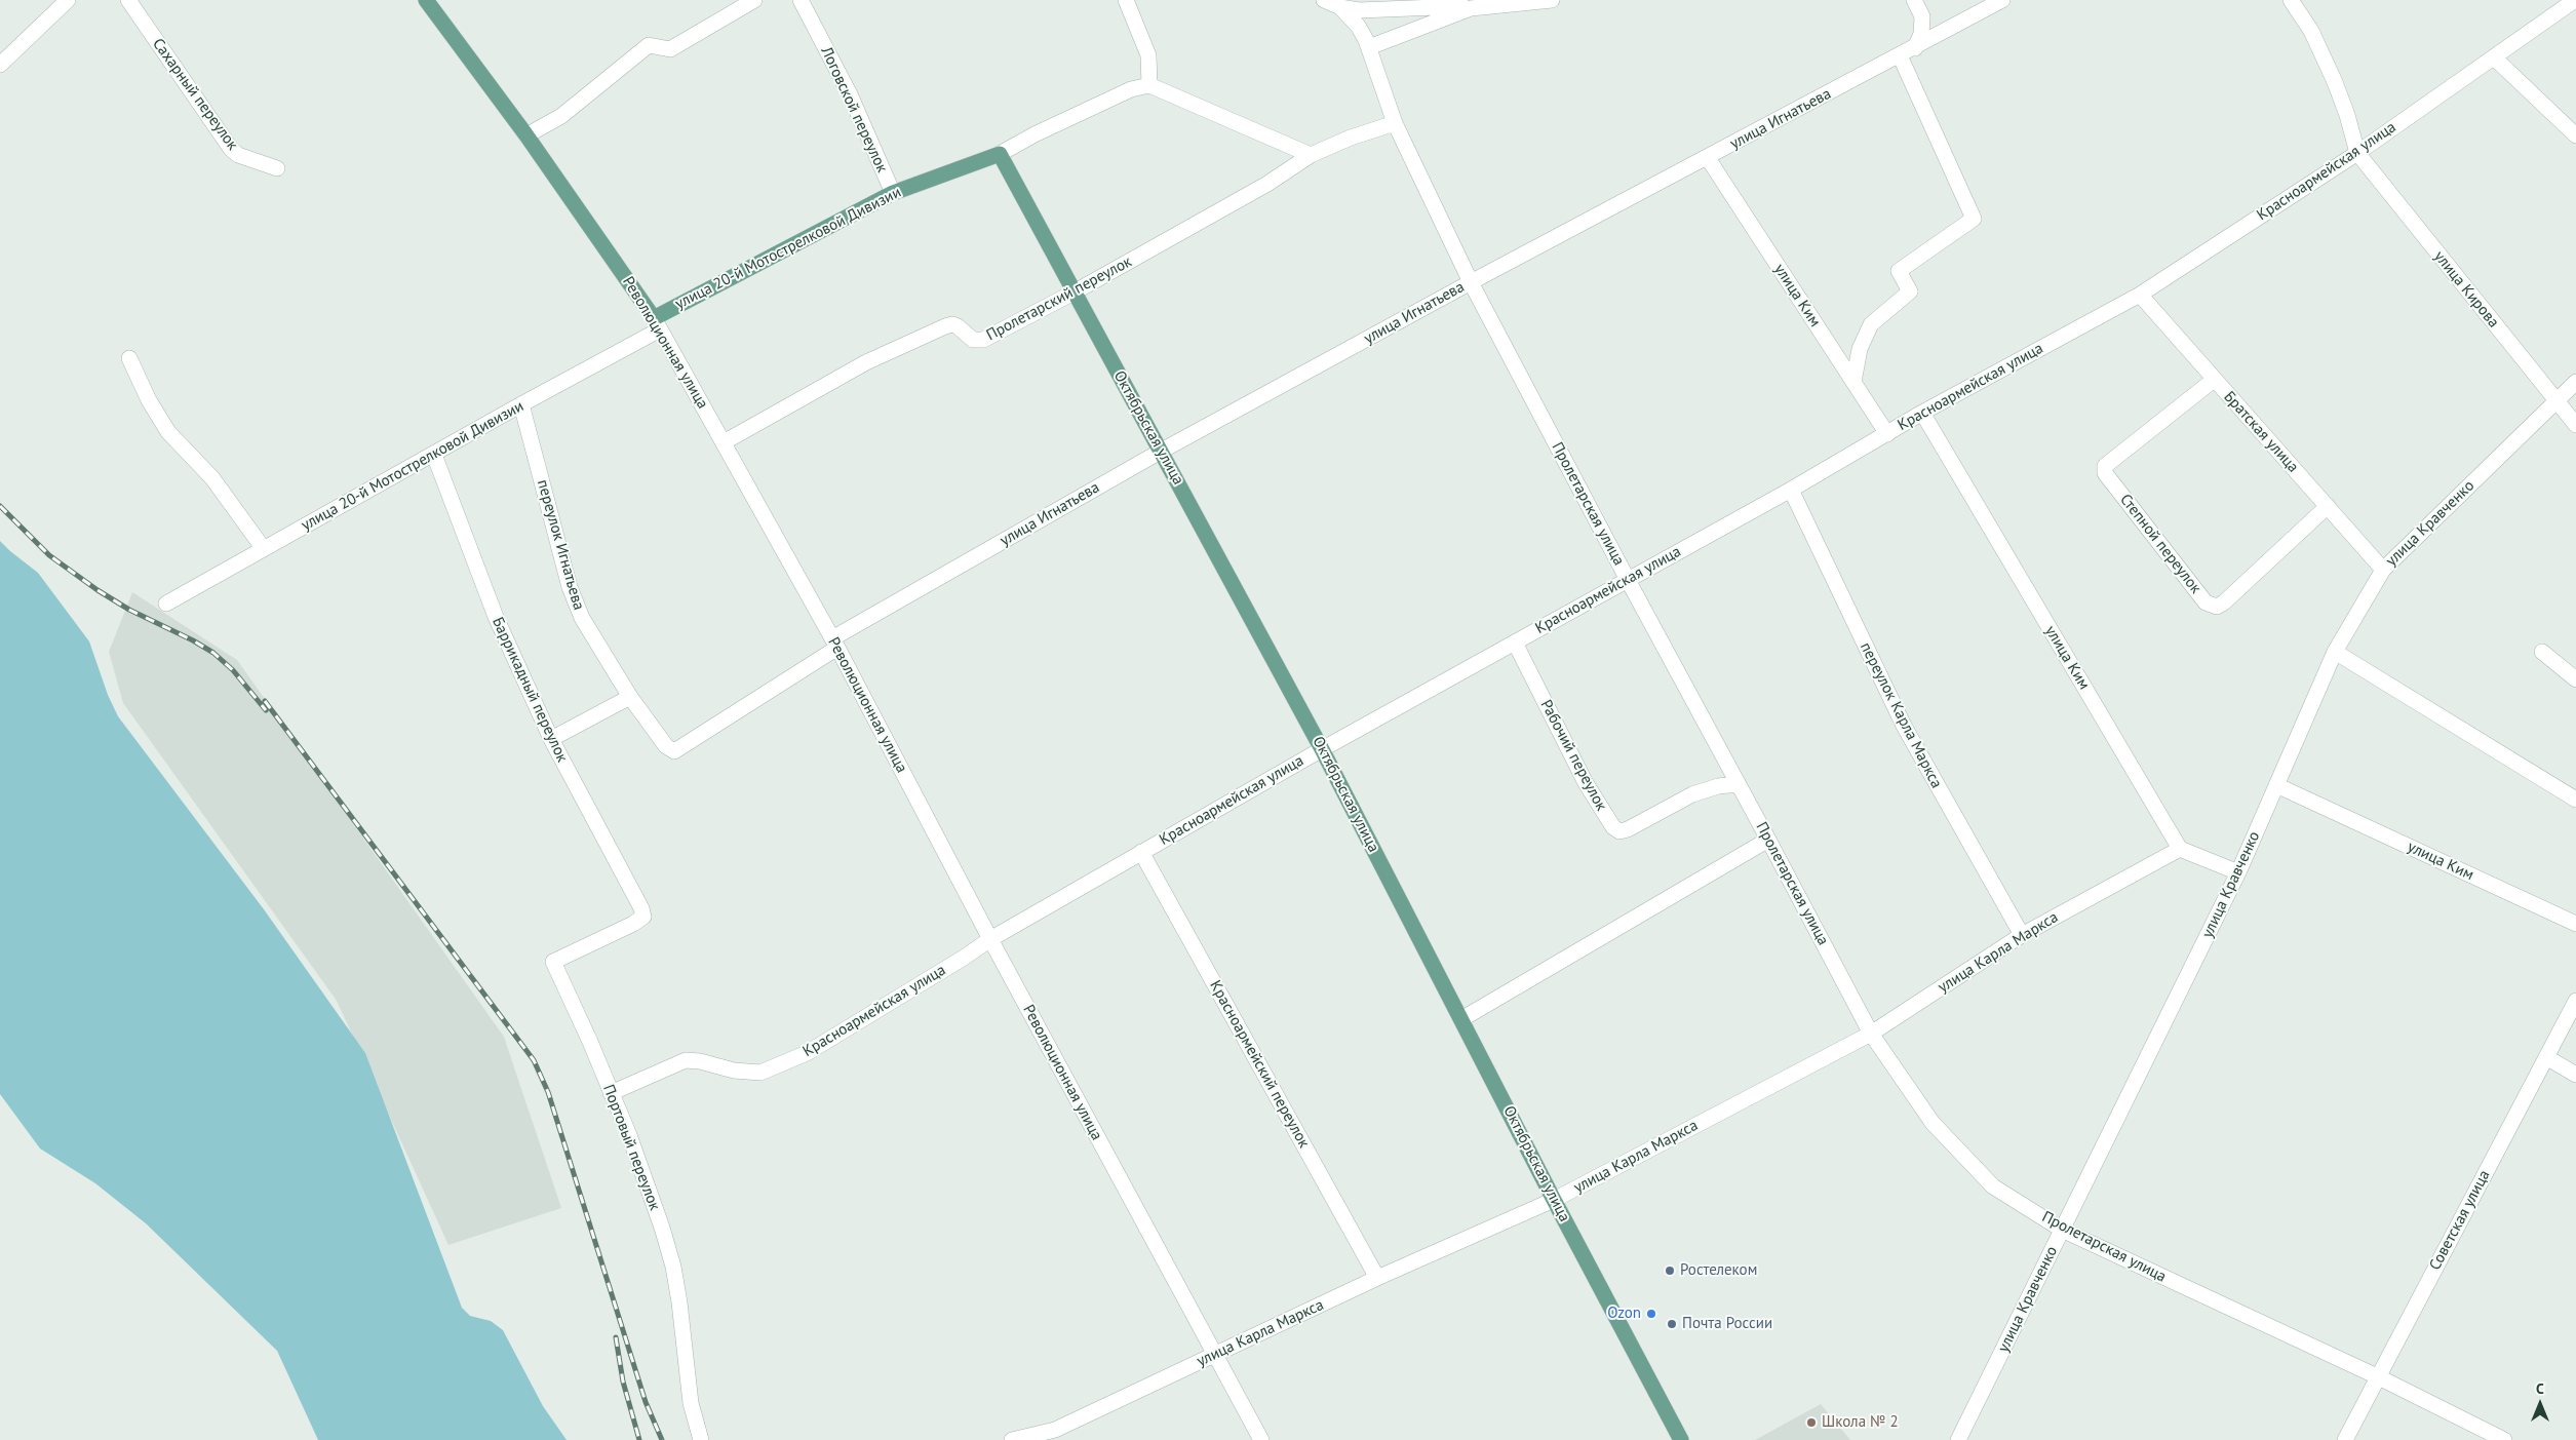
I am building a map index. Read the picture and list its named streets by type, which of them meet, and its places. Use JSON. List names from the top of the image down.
{
  "streets": {
    "main road": ["улица 20-й Мотострелковой Дивизии", "Революционная улица", "Октябрьская улица"],
    "street": [
      "Сахарный переулок",
      "Логовской переулок",
      "улица Игнатьева",
      "Красноармейская улица",
      "улица Кирова",
      "улица Ким",
      "Пролетарский переулок",
      "Братская улица",
      "Пролетарская улица",
      "улица Кравченко",
      "Степной переулок",
      "переулок Игнатьева",
      "Баррикадный переулок",
      "переулок Карла Маркса",
      "Рабочий переулок",
      "улица Карла Маркса",
      "Красноармейский переулок",
      "Портовый переулок",
      "Советская улица"
    ]
  },
  "crossings": [
    ["Логовской переулок", "улица 20-й Мотострелковой Дивизии"],
    ["улица Игнатьева", "улица Ким"],
    ["улица Игнатьева", "Революционная улица"],
    ["улица Игнатьева", "Октябрьская улица"],
    ["улица Игнатьева", "Пролетарская улица"],
    ["улица Игнатьева", "переулок Игнатьева"],
    ["Красноармейская улица", "улица Кирова"],
    ["Красноармейская улица", "улица Ким"],
    ["Красноармейская улица", "Революционная улица"],
    ["Красноармейская улица", "Октябрьская улица"],
    ["Красноармейская улица", "Братская улица"],
    ["Красноармейская улица", "Пролетарская улица"],
    ["Красноармейская улица", "переулок Карла Маркса"],
    ["Красноармейская улица", "Рабочий переулок"],
    ["Красноармейская улица", "Красноармейский переулок"],
    ["Красноармейская улица", "Портовый переулок"],
    ["улица 20-й Мотострелковой Дивизии", "Революционная улица"],
    ["улица 20-й Мотострелковой Дивизии", "Октябрьская улица"],
    ["улица 20-й Мотострелковой Дивизии", "переулок Игнатьева"],
    ["улица 20-й Мотострелковой Дивизии", "Баррикадный переулок"],
    ["улица Кирова", "улица Кравченко"],
    ["улица Ким", "улица Кравченко"],
    ["улица Ким", "улица Карла Маркса"],
    ["Пролетарский переулок", "Революционная улица"],
    ["Пролетарский переулок", "Октябрьская улица"],
    ["Пролетарский переулок", "Пролетарская улица"],
    ["Революционная улица", "улица Карла Маркса"],
    ["Октябрьская улица", "улица Карла Маркса"],
    ["Братская улица", "улица Кравченко"],
    ["Братская улица", "Степной переулок"],
    ["Пролетарская улица", "улица Кравченко"],
    ["Пролетарская улица", "Рабочий переулок"],
    ["Пролетарская улица", "улица Карла Маркса"],
    ["Пролетарская улица", "Советская улица"],
    ["Баррикадный переулок", "Портовый переулок"],
    ["переулок Карла Маркса", "улица Карла Маркса"],
    ["улица Карла Маркса", "Красноармейский переулок"]
  ],
  "places": [
    "Ростелеком",
    "Ozon",
    "Почта России",
    "Школа № 2"
  ],
  "north": "top"
}
